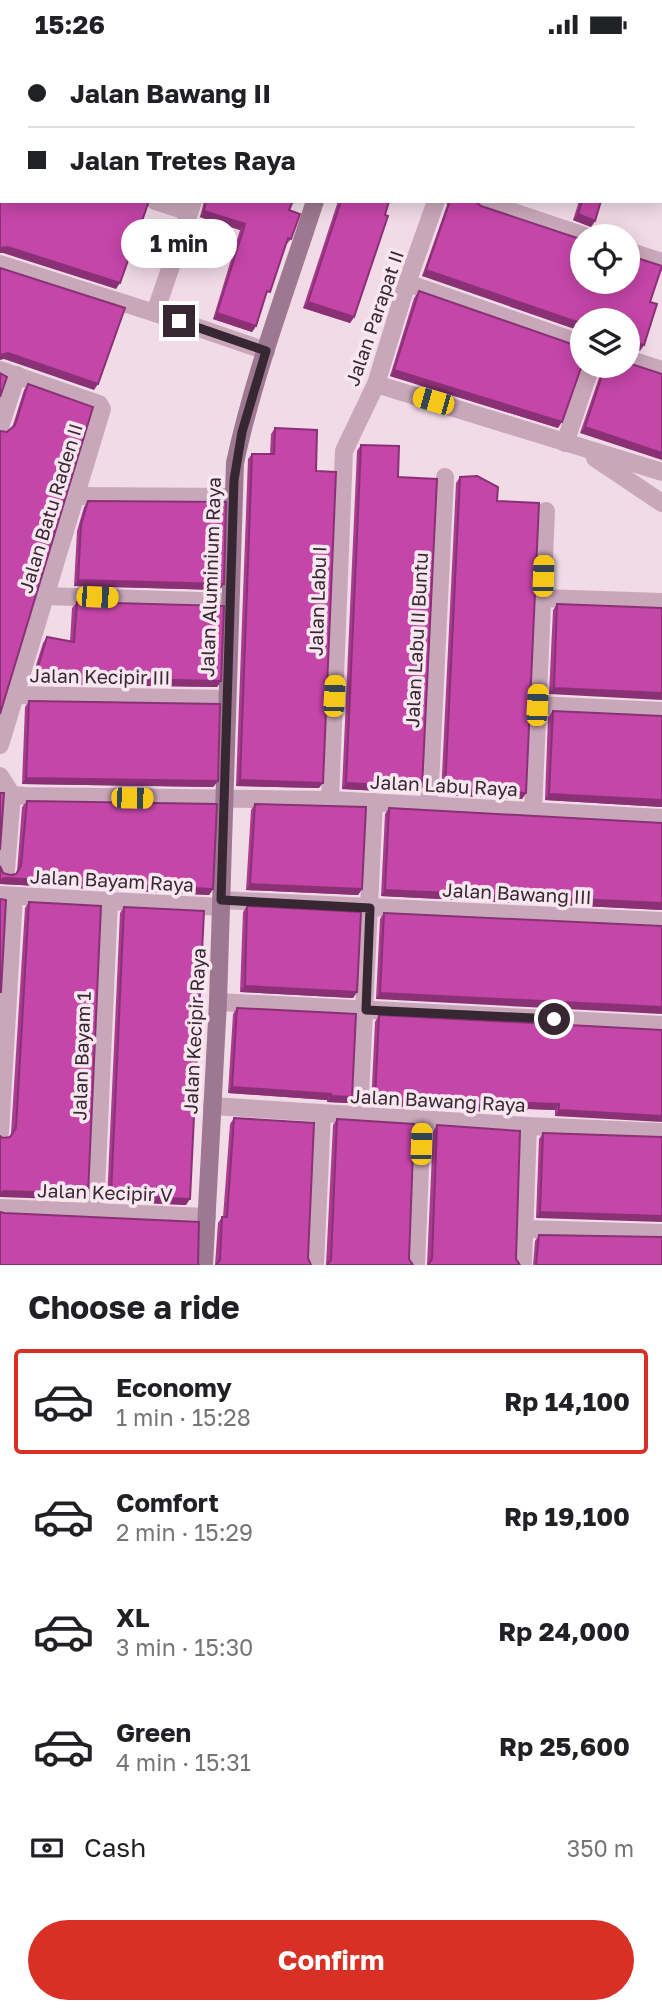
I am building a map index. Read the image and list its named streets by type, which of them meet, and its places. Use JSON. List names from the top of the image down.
{
  "streets": {
    "street": [
      "Jalan Parapat II",
      "Jalan Batu Raden II",
      "Jalan Aluminium Raya",
      "Jalan Labu I",
      "Jalan Labu II Buntu",
      "Jalan Kecipir III",
      "Jalan Labu Raya",
      "Jalan Bayam Raya",
      "Jalan Bawang III",
      "Jalan Kecipir Raya",
      "Jalan Bayam 1",
      "Jalan Bawang Raya",
      "Jalan Kecipir V"
    ]
  },
  "crossings": [
    ["Jalan Parapat II", "Jalan Labu I"],
    ["Jalan Batu Raden II", "Jalan Kecipir III"],
    ["Jalan Aluminium Raya", "Jalan Kecipir III"],
    ["Jalan Aluminium Raya", "Jalan Labu Raya"],
    ["Jalan Aluminium Raya", "Jalan Kecipir Raya"],
    ["Jalan Labu I", "Jalan Labu Raya"],
    ["Jalan Labu II Buntu", "Jalan Labu Raya"],
    ["Jalan Labu Raya", "Jalan Kecipir Raya"],
    ["Jalan Bayam Raya", "Jalan Bawang III"],
    ["Jalan Bayam Raya", "Jalan Kecipir Raya"],
    ["Jalan Bayam Raya", "Jalan Bayam 1"],
    ["Jalan Kecipir Raya", "Jalan Bawang Raya"],
    ["Jalan Kecipir Raya", "Jalan Kecipir V"],
    ["Jalan Bayam 1", "Jalan Kecipir V"]
  ],
  "page": {
    "status": "15:26",
    "banner": ["Jalan Bawang II", "Jalan Tretes Raya"],
    "bubble": "1 min",
    "heading": "Choose a ride",
    "list": [
      {
        "name": "Economy",
        "note": "1 min · 15:28",
        "value": "Rp 14,100"
      },
      {
        "name": "Comfort",
        "note": "2 min · 15:29",
        "value": "Rp 19,100"
      },
      {
        "name": "XL",
        "note": "3 min · 15:30",
        "value": "Rp 24,000"
      },
      {
        "name": "Green",
        "note": "4 min · 15:31",
        "value": "Rp 25,600"
      }
    ],
    "pay": ["Cash", "350 m"],
    "buttons": "Confirm"
  }
}
